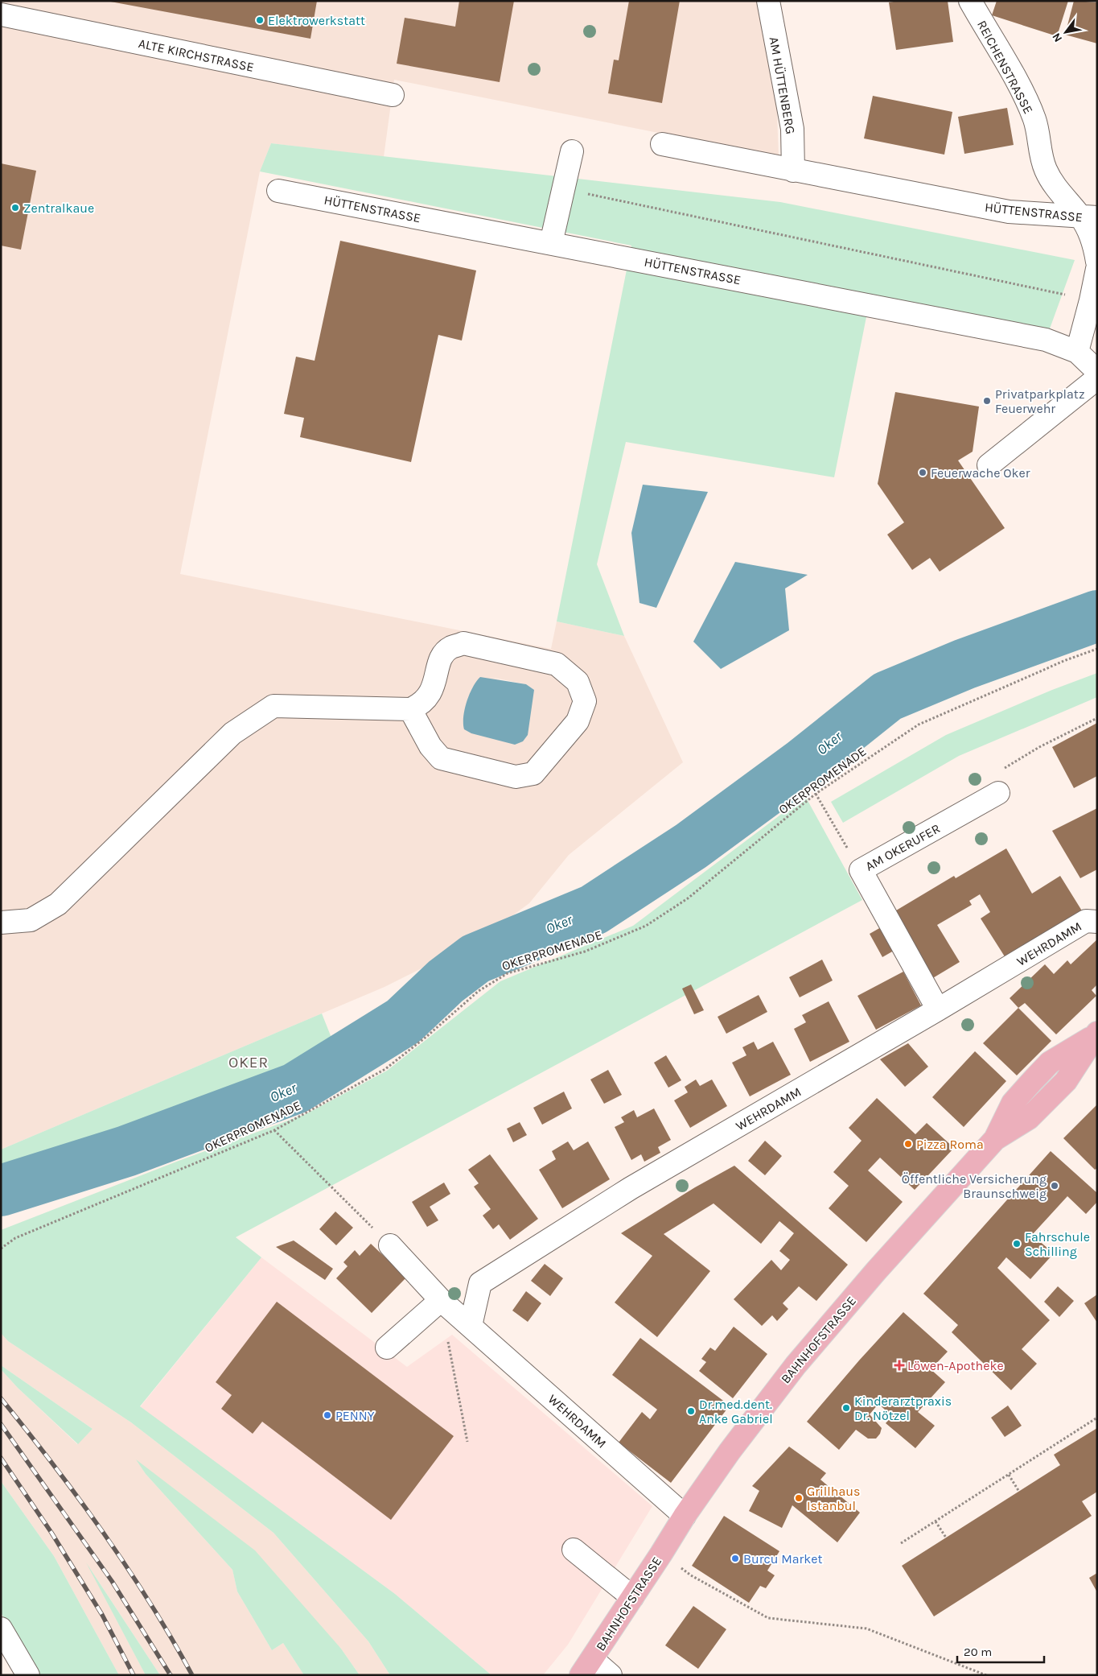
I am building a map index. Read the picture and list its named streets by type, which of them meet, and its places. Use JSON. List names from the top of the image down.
{
  "streets": {
    "main road": ["BAHNHOFSTRASSE"],
    "street": [
      "ALTE KIRCHSTRASSE",
      "REICHENSTRASSE",
      "AM HÜTTENBERG",
      "HÜTTENSTRASSE",
      "AM OKERUFER",
      "WEHRDAMM"
    ],
    "path": ["OKERPROMENADE"]
  },
  "crossings": [
    ["REICHENSTRASSE", "HÜTTENSTRASSE"],
    ["AM HÜTTENBERG", "HÜTTENSTRASSE"],
    ["AM OKERUFER", "WEHRDAMM"],
    ["WEHRDAMM", "BAHNHOFSTRASSE"]
  ],
  "districts": ["OKER"],
  "water": ["Oker"],
  "places": {
    "other": [
      "Elektrowerkstatt",
      "Zentralkaue",
      "Privatparkplatz Feuerwehr",
      "Feuerwache Oker",
      "Pizza Roma",
      "Öffentliche Versicherung Braunschweig",
      "Fahrschule Schilling",
      "Kinderarztpraxis Dr. Nötzel",
      "Dr.med.dent. Anke Gabriel",
      "PENNY",
      "Grillhaus Istanbul",
      "Burcu Market"
    ],
    "health": ["Löwen-Apotheke"]
  },
  "scale_bar": "20 m",
  "north": "bottom left"
}
